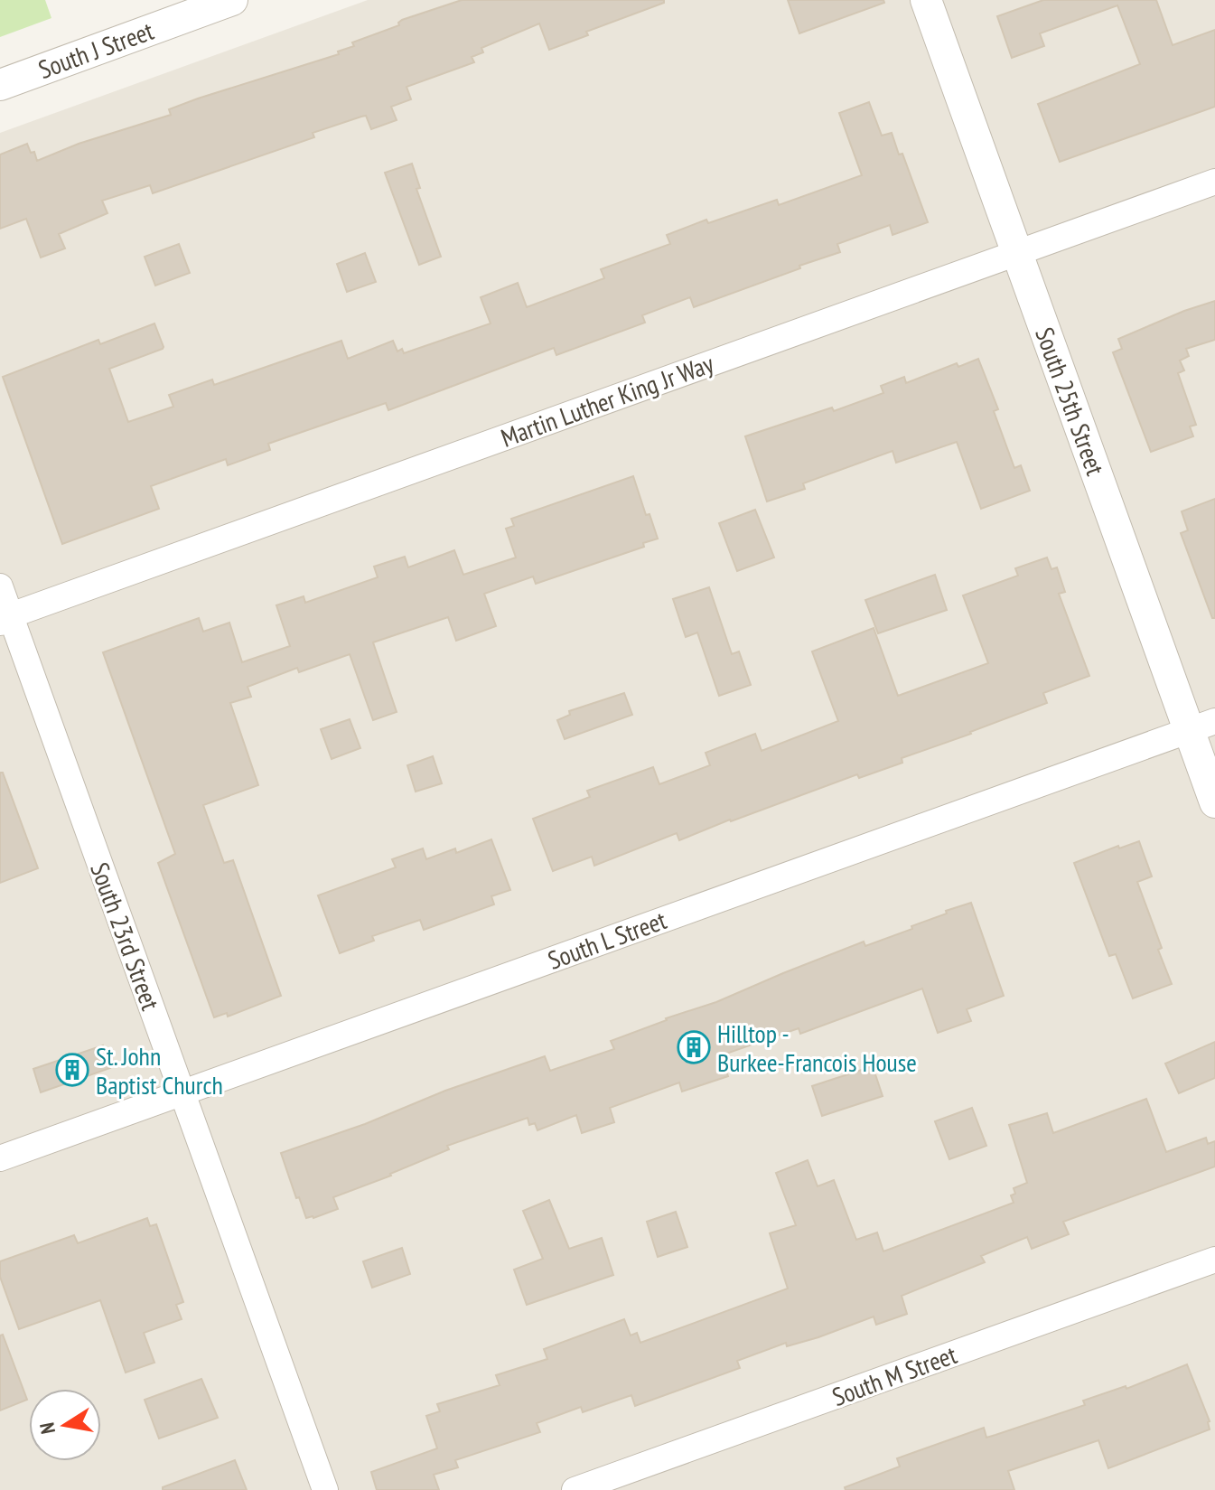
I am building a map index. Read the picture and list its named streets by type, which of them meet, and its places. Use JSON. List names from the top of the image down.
{
  "streets": {
    "street": [
      "South J Street",
      "Martin Luther King Jr Way",
      "South 25th Street",
      "South 23rd Street",
      "South L Street",
      "South M Street"
    ]
  },
  "crossings": [
    ["Martin Luther King Jr Way", "South 25th Street"],
    ["Martin Luther King Jr Way", "South 23rd Street"],
    ["South 25th Street", "South L Street"],
    ["South 23rd Street", "South L Street"]
  ],
  "places": {
    "building": ["Hilltop - Burkee-Francois House", "St. John Baptist Church"]
  },
  "north": "left"
}
